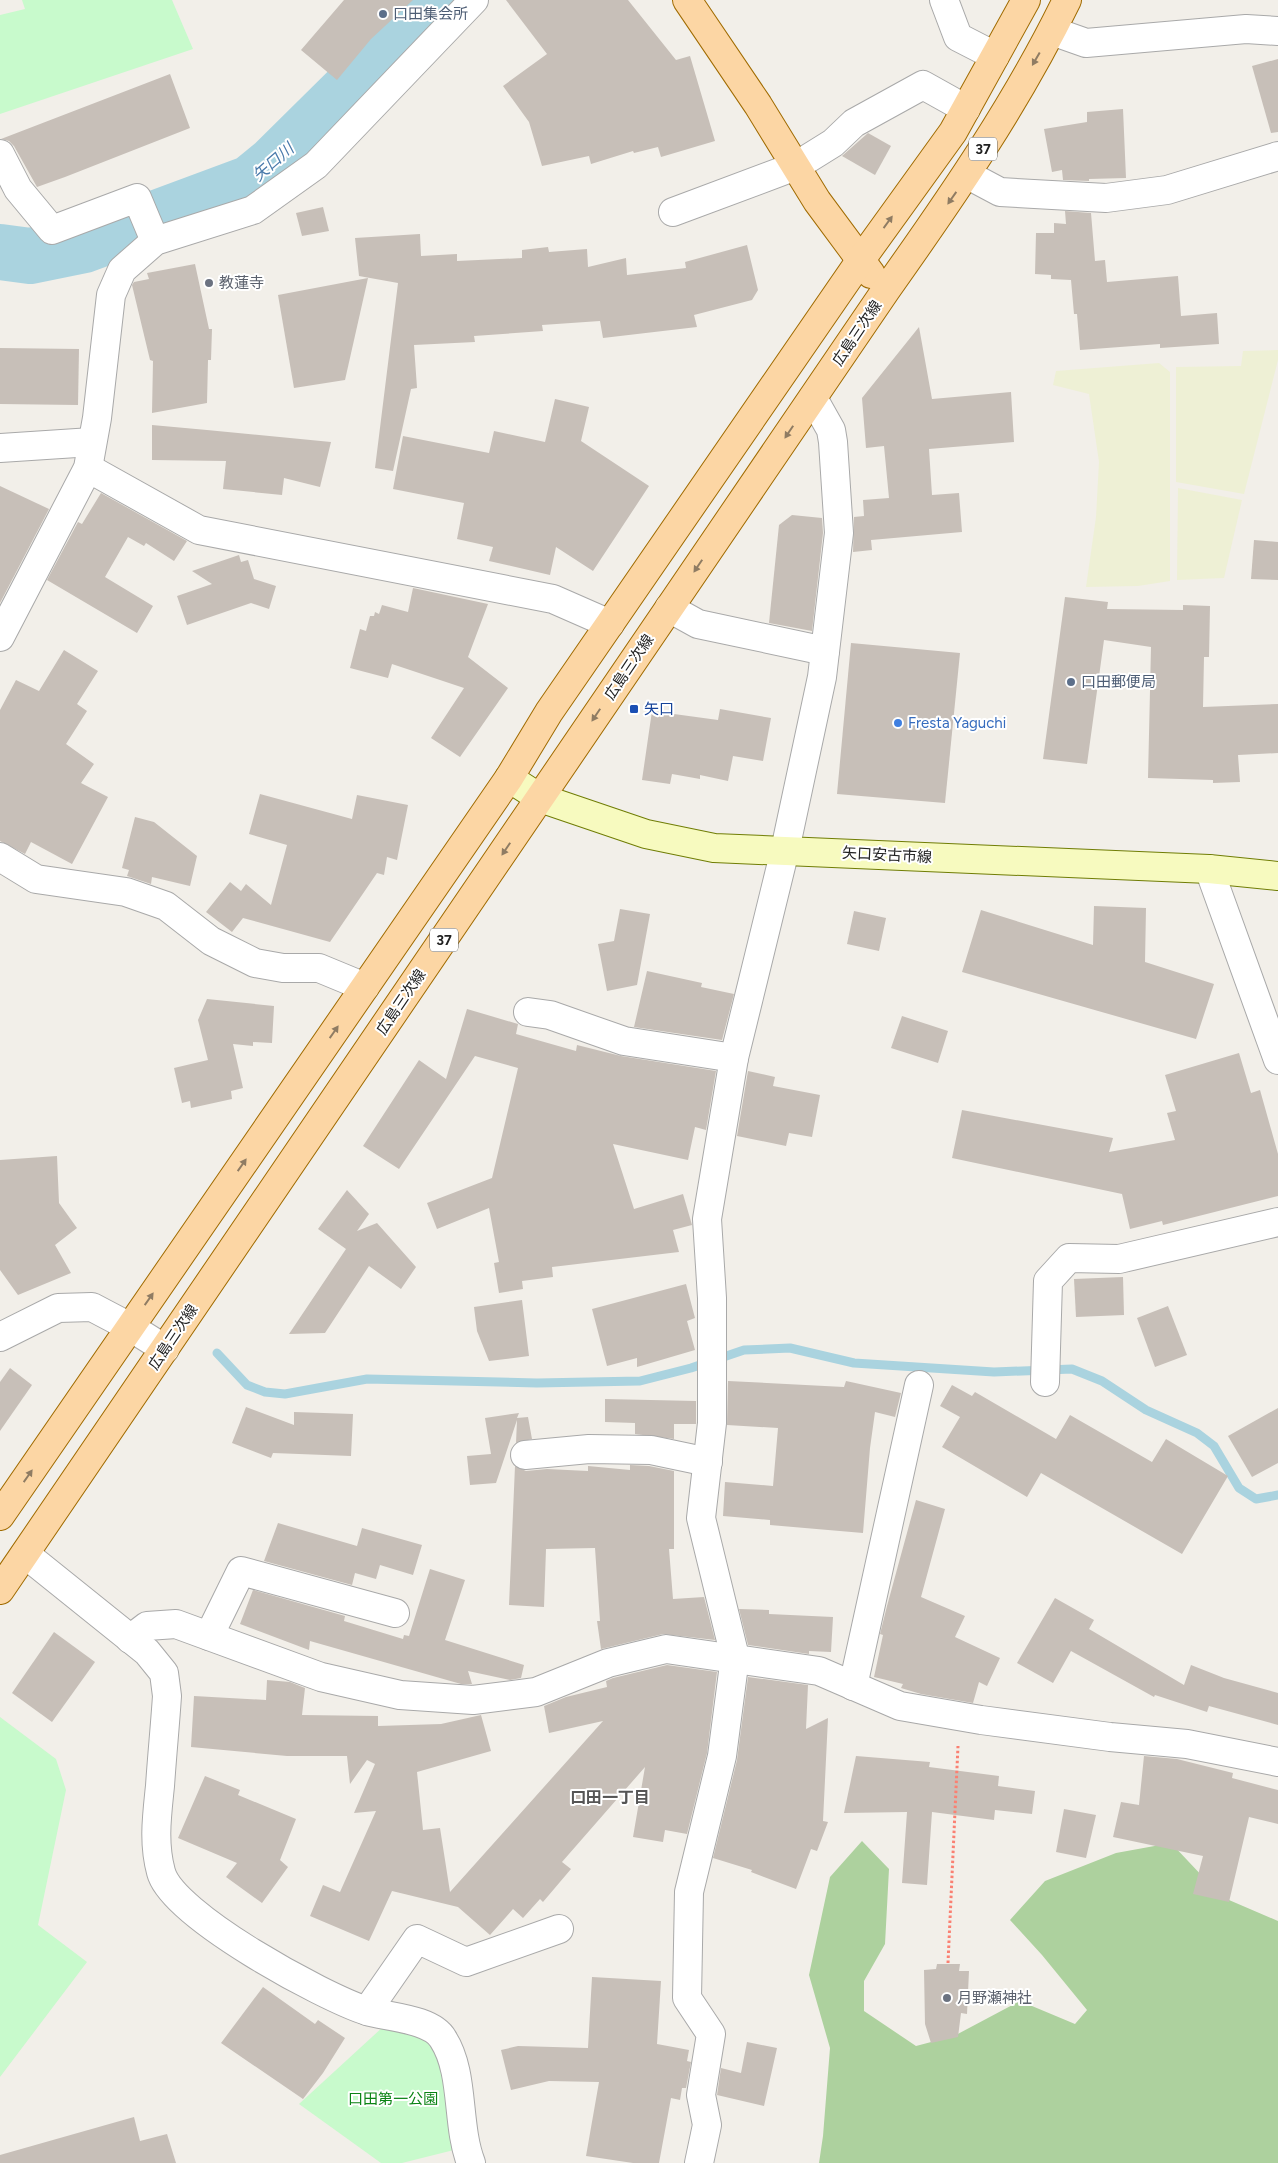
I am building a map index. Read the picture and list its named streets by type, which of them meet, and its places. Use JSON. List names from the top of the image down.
{
  "streets": {
    "main road": ["37", "広島三次線", "矢口安古市線"]
  },
  "crossings": [
    ["37", "広島三次線"],
    ["37", "矢口安古市線"],
    ["広島三次線", "矢口安古市線"]
  ],
  "districts": ["口田一丁目"],
  "water": ["矢口川"],
  "parks": ["口田第一公園"],
  "places": {
    "other": [
      "口田集会所",
      "教蓮寺",
      "口田郵便局",
      "Fresta Yaguchi",
      "月野瀬神社"
    ],
    "transit": ["矢口"]
  }
}
